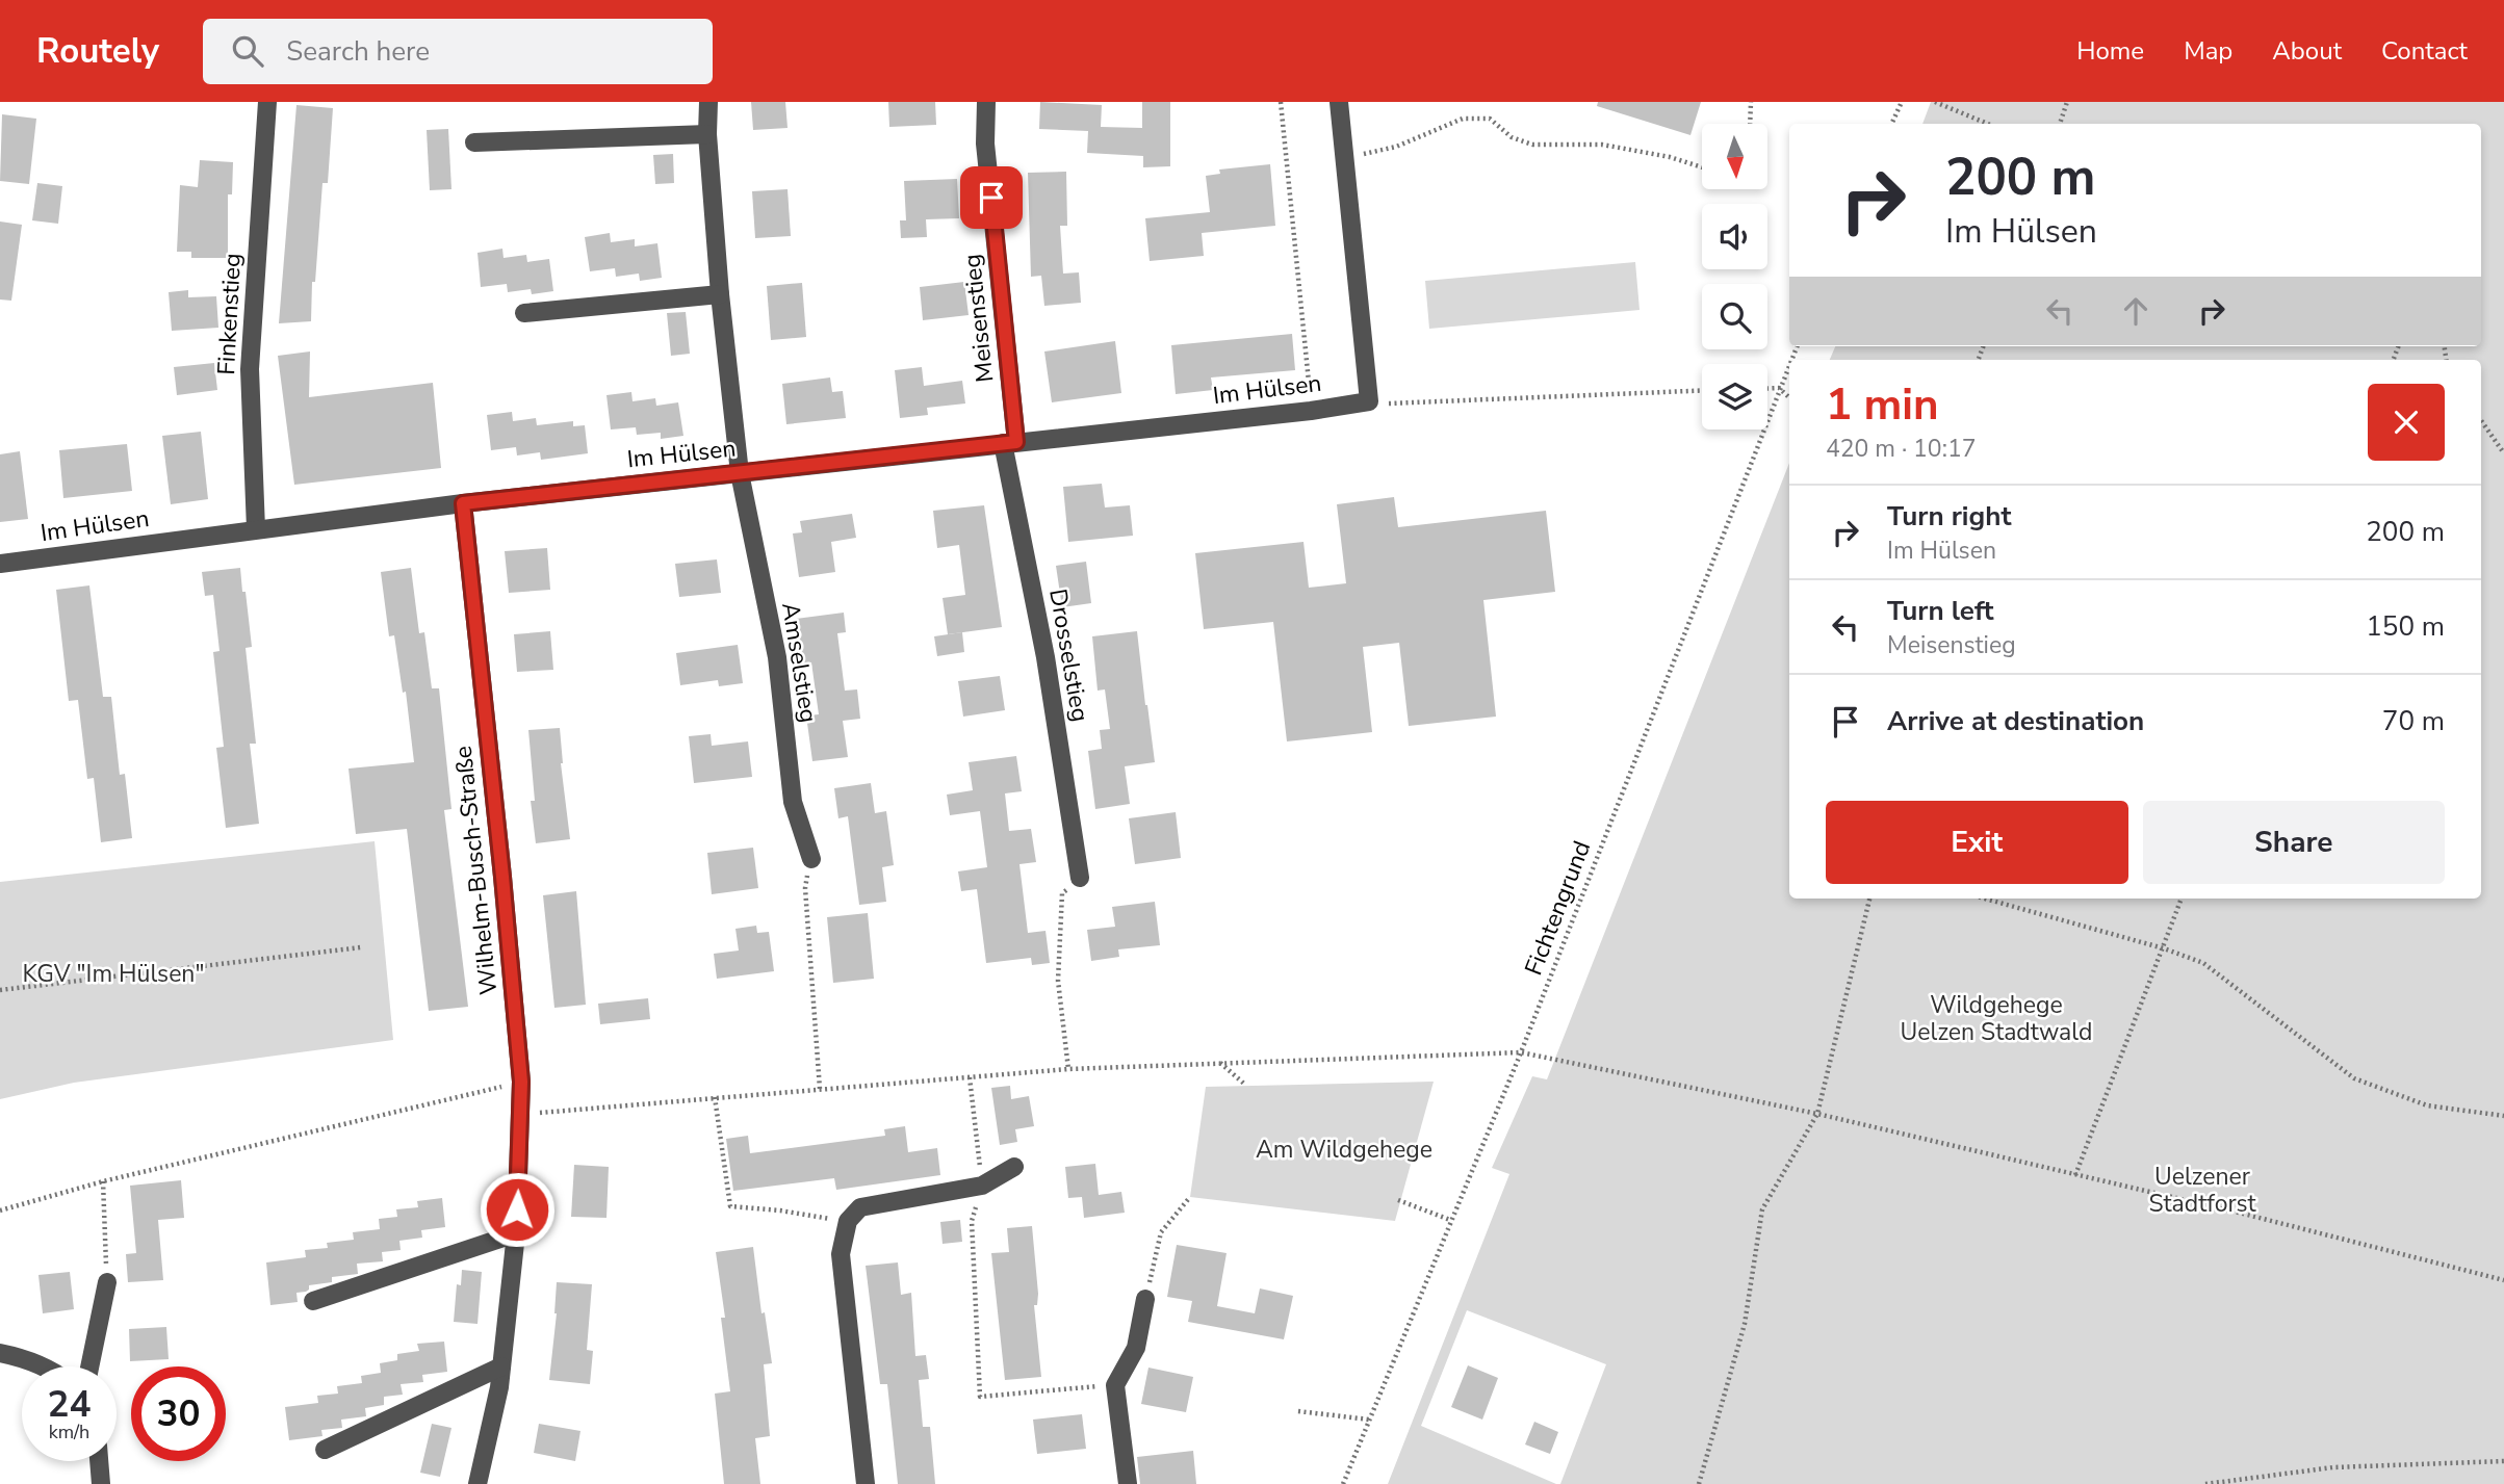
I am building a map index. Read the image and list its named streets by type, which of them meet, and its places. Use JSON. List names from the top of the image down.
{
  "streets": {
    "street": [
      "Finkenstieg",
      "Meisenstieg",
      "Im Hülsen",
      "Drosselstieg",
      "Amselstieg",
      "Wilhelm-Busch-Straße"
    ],
    "path": ["Fichtengrund"]
  },
  "crossings": [
    ["Finkenstieg", "Im Hülsen"],
    ["Meisenstieg", "Im Hülsen"],
    ["Meisenstieg", "Drosselstieg"],
    ["Im Hülsen", "Drosselstieg"],
    ["Im Hülsen", "Amselstieg"],
    ["Im Hülsen", "Wilhelm-Busch-Straße"]
  ],
  "parks": [
    "KGV \"Im Hülsen\"",
    "Wildgehege Uelzen Stadtwald",
    "Am Wildgehege",
    "Uelzener Stadtforst"
  ],
  "north": "bottom",
  "page": {
    "header": "Routely",
    "search": "Search here",
    "nav": [
      "Home",
      "Map",
      "About",
      "Contact"
    ],
    "turn": ["200 m", "Im Hülsen"],
    "heading": ["1 min", "420 m · 10:17"],
    "list": [
      {
        "name": "Turn right",
        "note": "Im Hülsen",
        "value": "200 m"
      },
      {
        "name": "Turn left",
        "note": "Meisenstieg",
        "value": "150 m"
      },
      {
        "name": "Arrive at destination",
        "value": "70 m"
      }
    ],
    "buttons": ["Exit", "Share"],
    "speed": "24 km/h",
    "limit": "30"
  }
}
